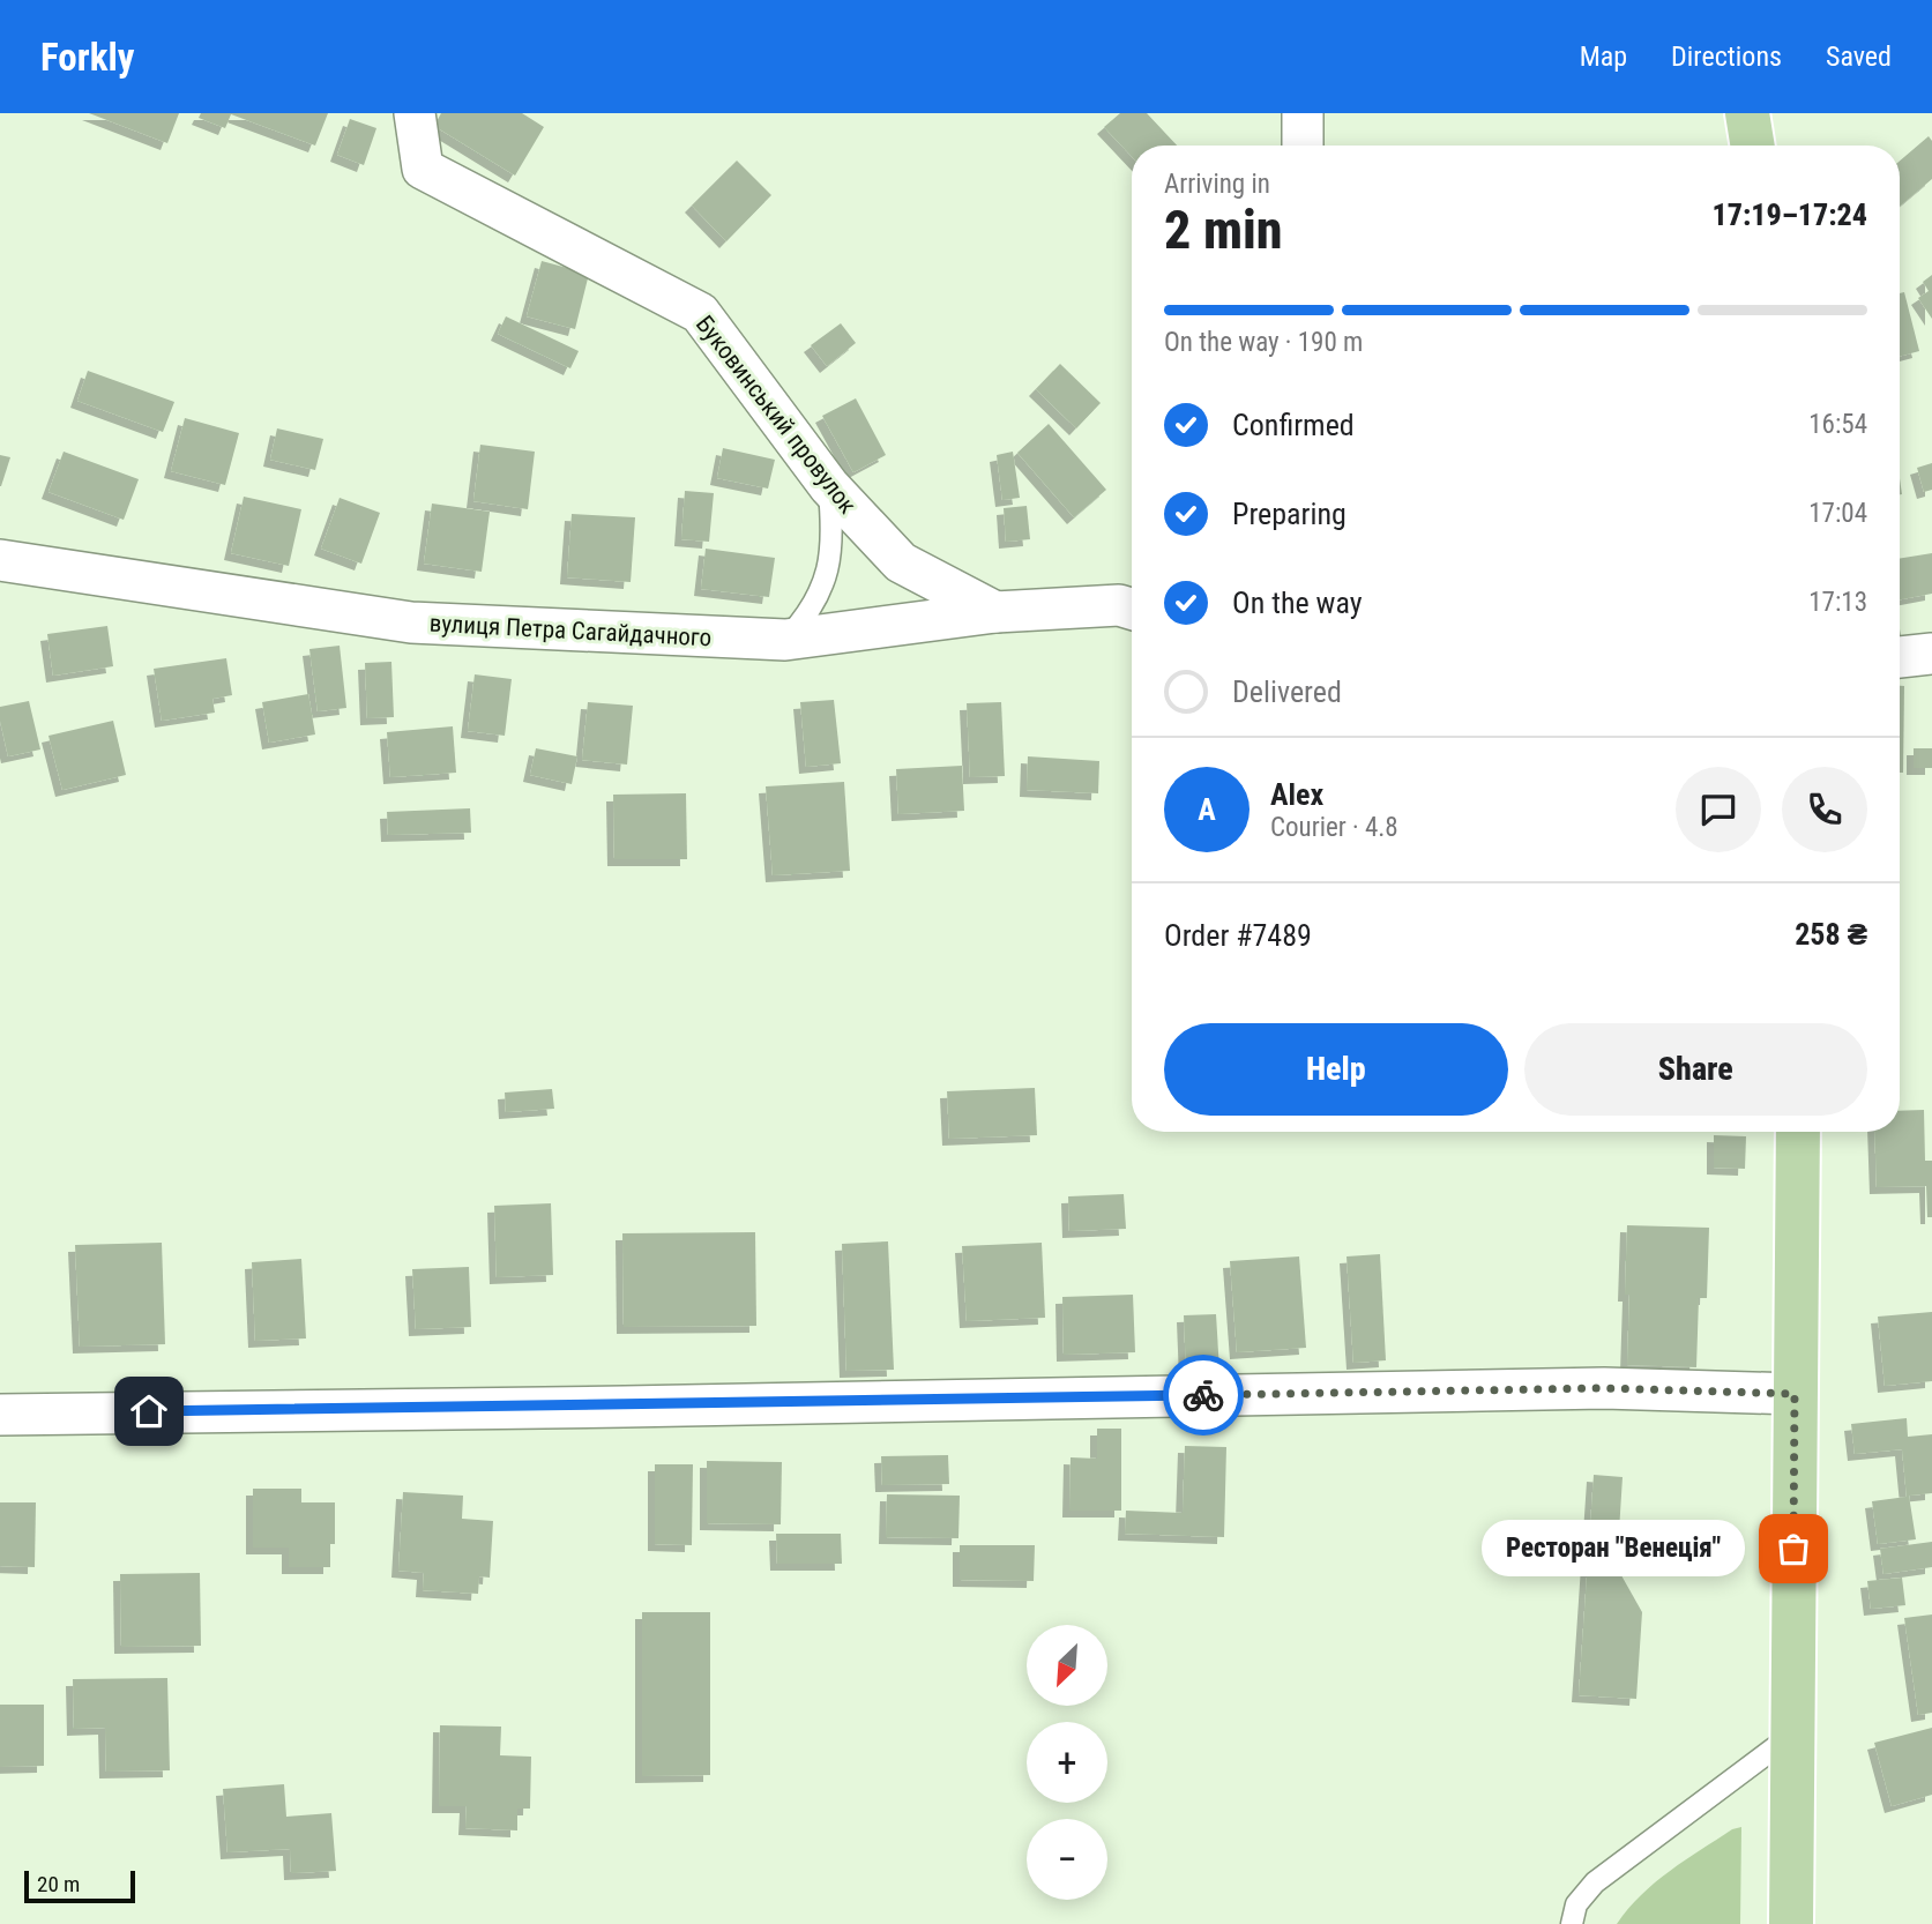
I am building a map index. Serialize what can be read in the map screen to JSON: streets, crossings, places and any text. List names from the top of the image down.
{
  "streets": {
    "street": ["Буковинський провулок", "вулиця Петра Сагайдачного"]
  },
  "crossings": [
    ["Буковинський провулок", "вулиця Петра Сагайдачного"]
  ],
  "places": ["Ресторан \"Венеція\""],
  "scale_bar": "20 m",
  "north": "bottom left",
  "page": {
    "header": "Forkly",
    "nav": ["Map", "Directions", "Saved"],
    "heading": ["2 min", "Arriving in", "17:19–17:24"],
    "panel": [
      "Alex",
      "Courier · 4.8",
      "Order #7489",
      "258 ₴"
    ],
    "bar": "On the way · 190 m",
    "list": [
      ["Confirmed", "16:54"],
      ["Preparing", "17:04"],
      ["On the way", "17:13"],
      "Delivered"
    ],
    "round": "A",
    "buttons": ["Help", "Share"],
    "bubble": "Ресторан \"Венеція\"",
    "map_buttons": ["+", "−"],
    "scale": "20 m"
  }
}
